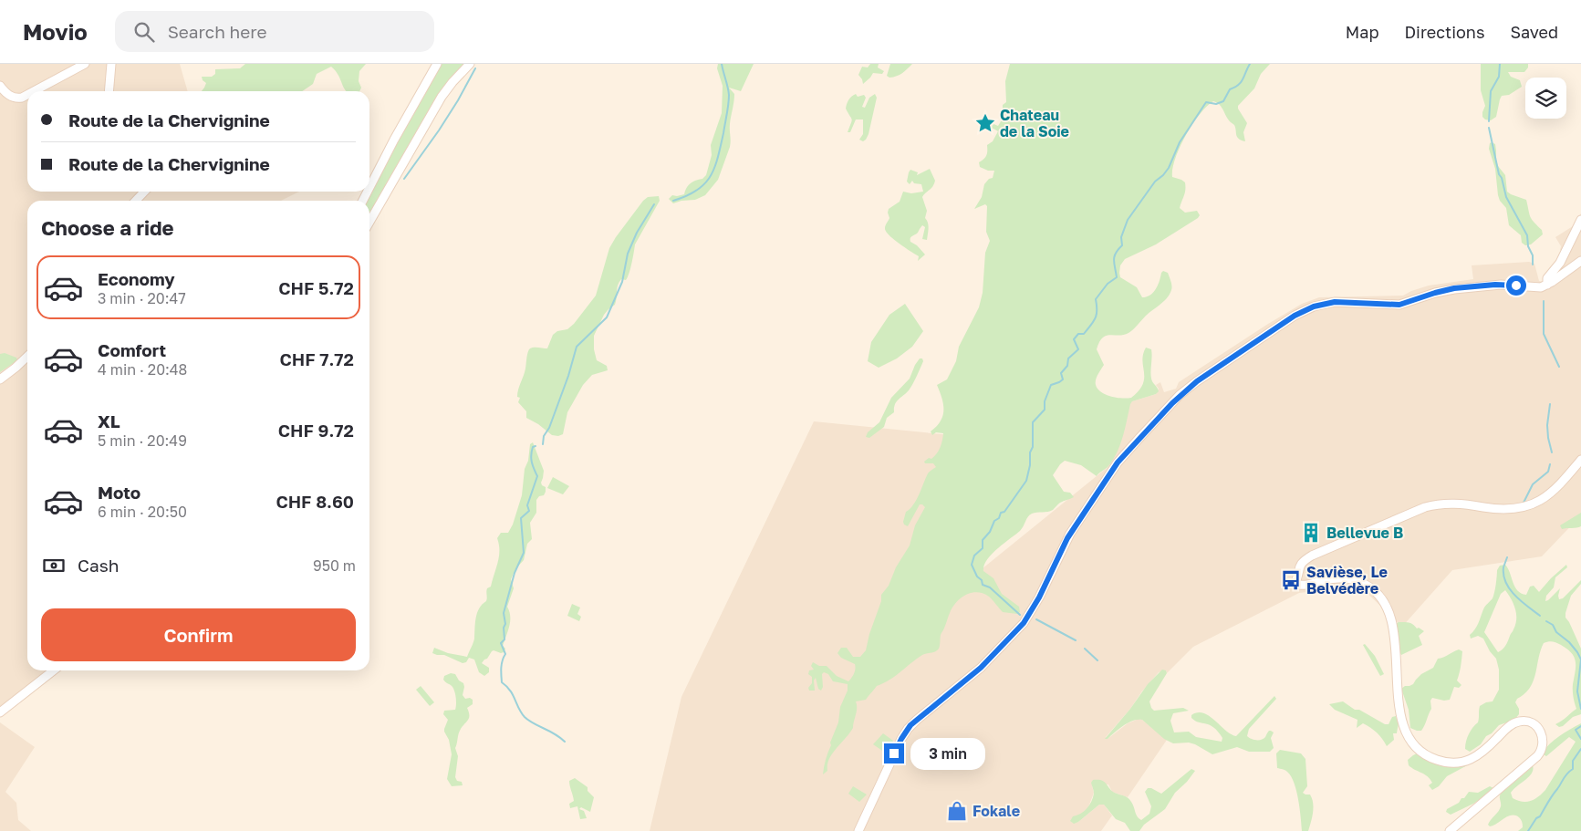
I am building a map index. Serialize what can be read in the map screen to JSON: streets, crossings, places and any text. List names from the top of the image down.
{
  "places": {
    "place": ["Chateau de la Soie"],
    "building": ["Bellevue B"],
    "bus stop": ["Savièse, Le Belvédère"],
    "shop": ["Fokale"]
  },
  "page": {
    "header": "Movio",
    "search": "Search here",
    "nav": ["Map", "Directions", "Saved"],
    "banner": ["Route de la Chervignine", "Route de la Chervignine"],
    "heading": "Choose a ride",
    "list": [
      {
        "name": "Economy",
        "note": "3 min · 20:47",
        "value": "CHF 5.72"
      },
      {
        "name": "Comfort",
        "note": "4 min · 20:48",
        "value": "CHF 7.72"
      },
      {
        "name": "XL",
        "note": "5 min · 20:49",
        "value": "CHF 9.72"
      },
      {
        "name": "Moto",
        "note": "6 min · 20:50",
        "value": "CHF 8.60"
      }
    ],
    "pay": ["Cash", "950 m"],
    "buttons": "Confirm",
    "bubble": "3 min"
  }
}
